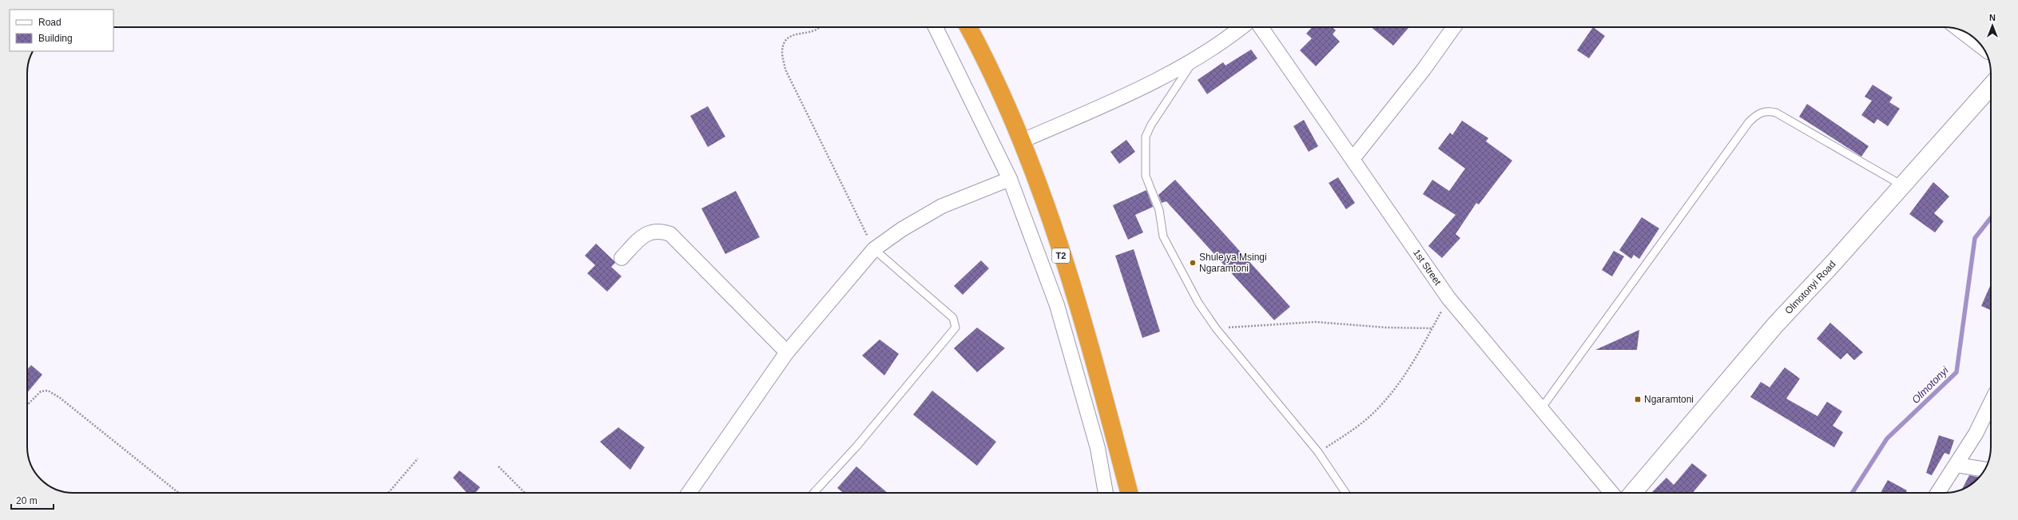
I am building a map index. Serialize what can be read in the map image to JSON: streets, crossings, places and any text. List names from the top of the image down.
{
  "streets": {
    "highway": ["T2"],
    "street": ["1st Street", "Olmotonyi Road"]
  },
  "water": ["Olmotonyi"],
  "places": {
    "other": ["Shule ya Msingi Ngaramtoni"],
    "transit": ["Ngaramtoni"]
  },
  "legend": ["Road", "Building"],
  "scale_bar": "20 m",
  "north": "top"
}
